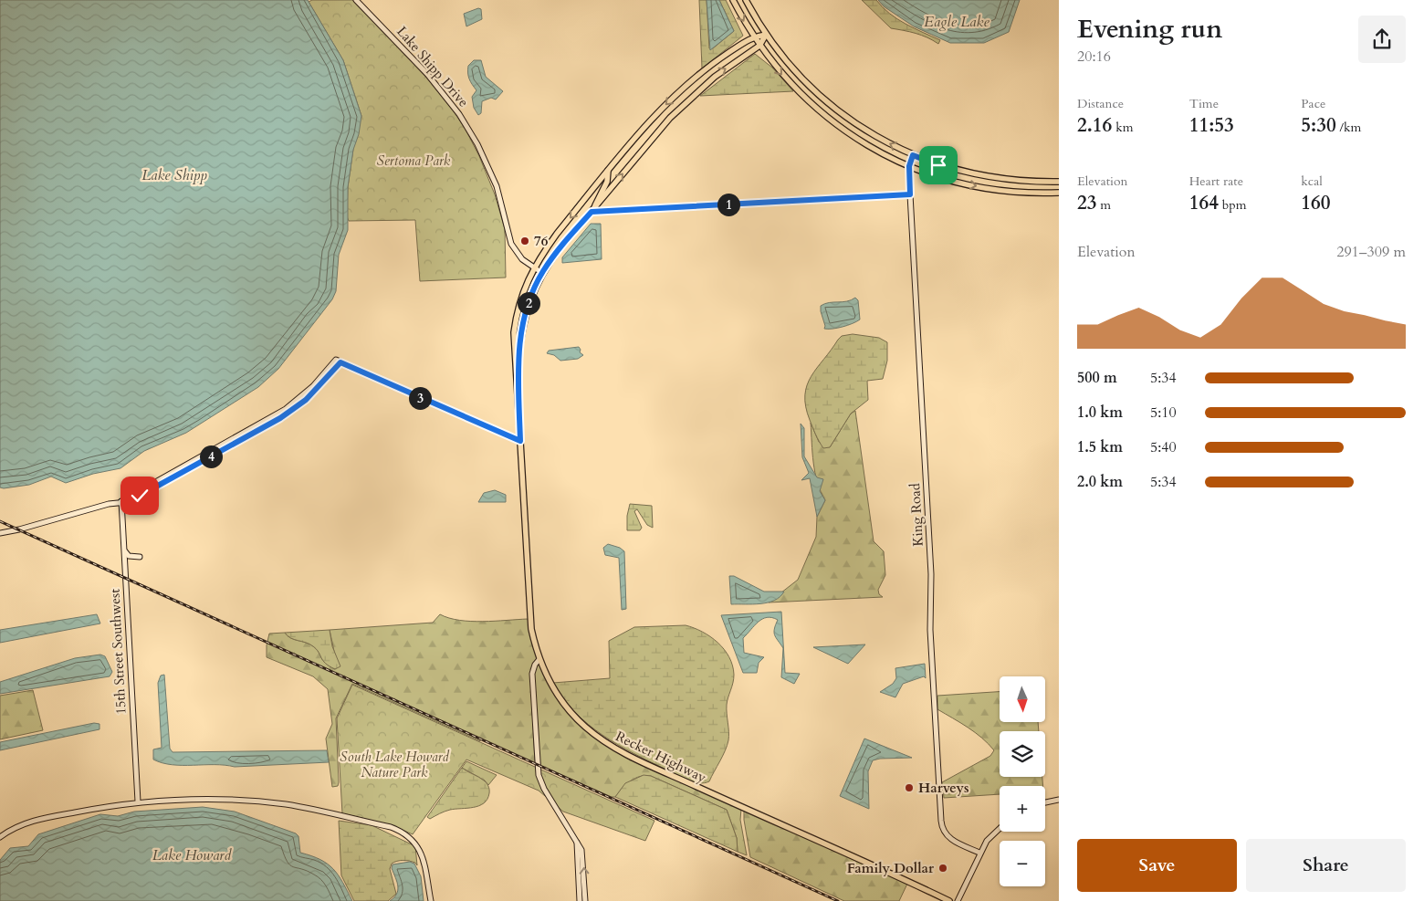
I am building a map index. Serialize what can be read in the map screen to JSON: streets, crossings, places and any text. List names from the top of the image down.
{
  "streets": {
    "main road": ["Recker Highway"],
    "street": ["Lake Shipp Drive", "King Road", "15th Street Southwest"]
  },
  "crossings": [
    ["Lake Shipp Drive", "Recker Highway"]
  ],
  "water": ["Eagle Lake", "Lake Shipp", "Lake Howard"],
  "parks": ["Sertoma Park", "South Lake Howard Nature Park"],
  "places": ["76", "Harveys", "Family Dollar"],
  "north": "bottom",
  "page": {
    "heading": ["Evening run", "20:16"],
    "stats": [
      ["Distance", "2.16 km"],
      ["Time", "11:53"],
      ["Pace", "5:30 /km"],
      ["Elevation", "23 m"],
      ["Heart rate", "164 bpm"],
      ["kcal", "160"]
    ],
    "pins": [
      "1",
      "2",
      "3",
      "4"
    ],
    "chart": ["Elevation", "291–309 m"],
    "list": [
      {
        "name": "500 m",
        "note": "5:34"
      },
      {
        "name": "1.0 km",
        "note": "5:10"
      },
      {
        "name": "1.5 km",
        "note": "5:40"
      },
      {
        "name": "2.0 km",
        "note": "5:34"
      }
    ],
    "map_buttons": ["+", "−"],
    "buttons": ["Save", "Share"]
  }
}
